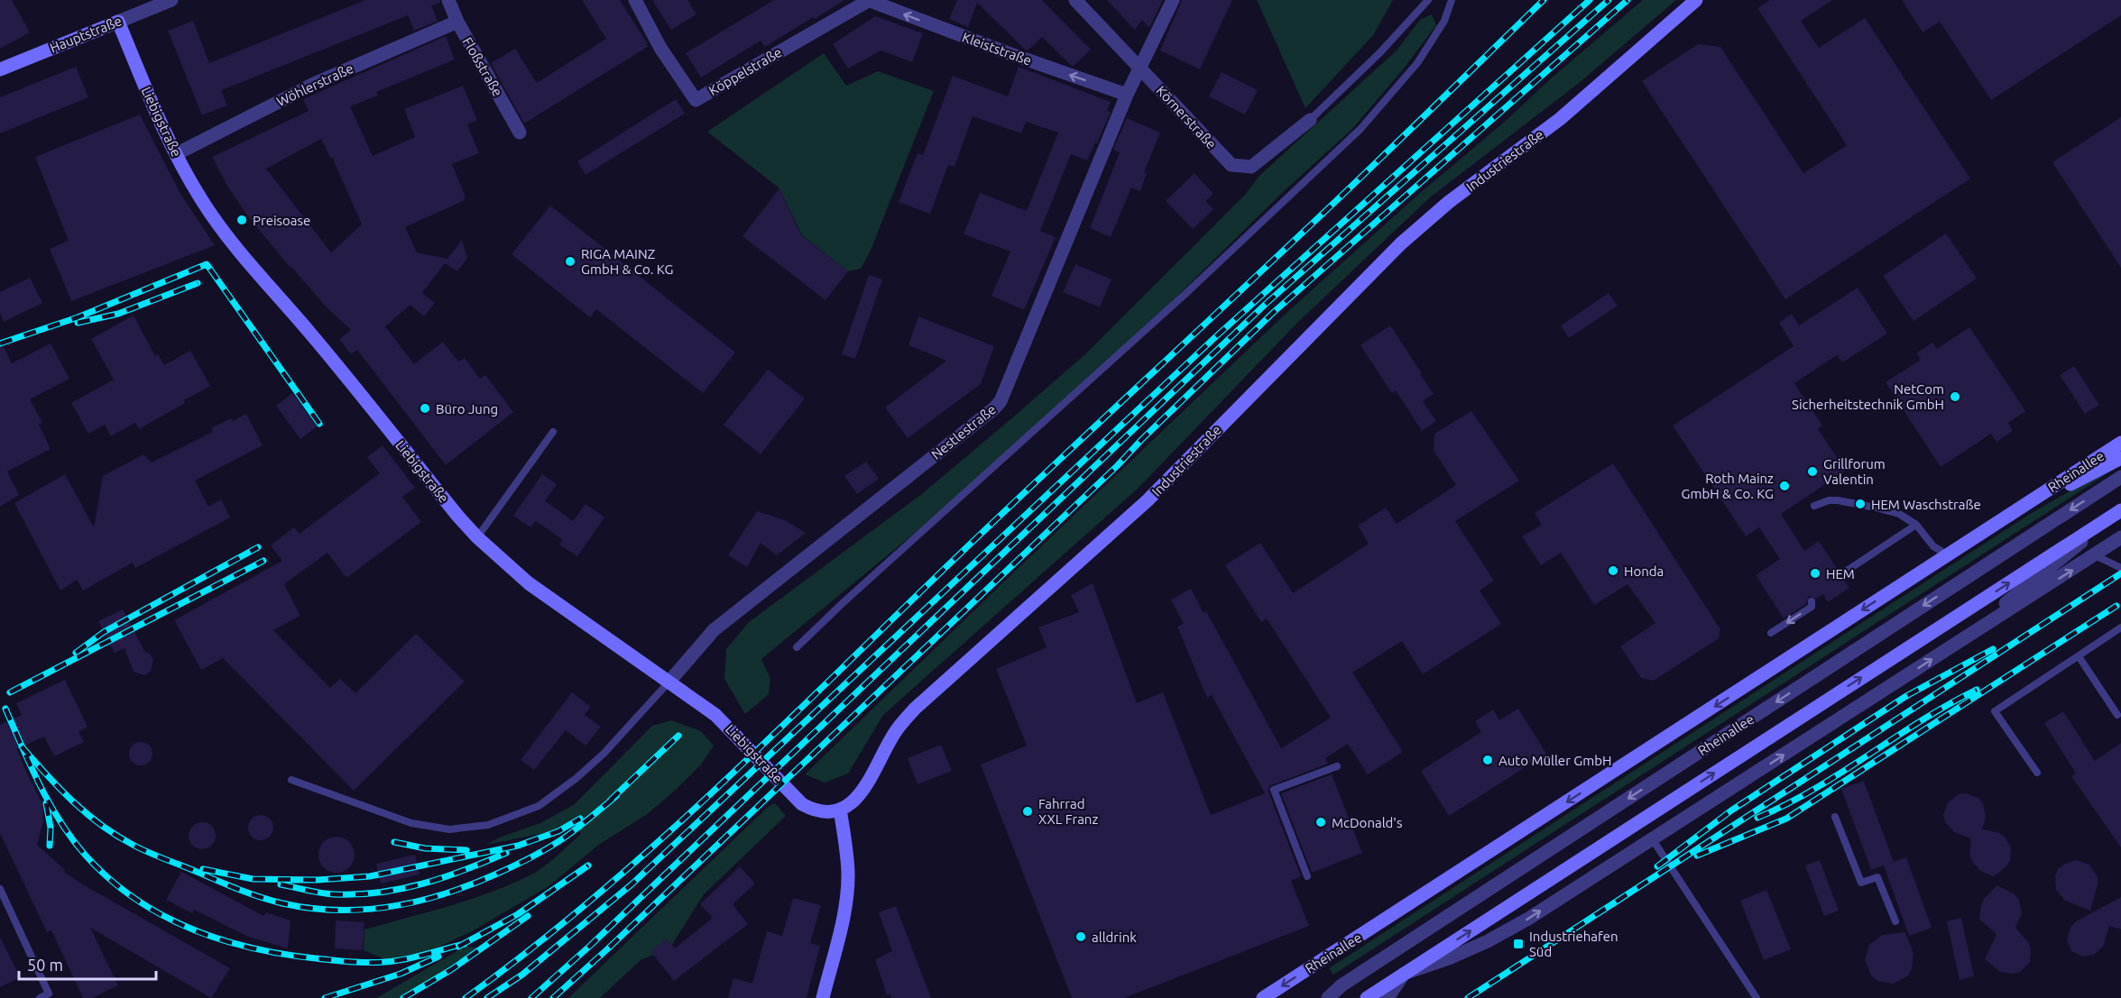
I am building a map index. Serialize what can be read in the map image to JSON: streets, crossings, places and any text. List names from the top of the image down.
{
  "streets": {
    "street": [
      "Hauptstraße",
      "Kleiststraße",
      "Floßstraße",
      "Köppelstraße",
      "Wöhlerstraße",
      "Körnerstraße",
      "Liebigstraße",
      "Industriestraße",
      "Nestlestraße",
      "Rheinallee"
    ]
  },
  "crossings": [
    ["Hauptstraße", "Liebigstraße"],
    ["Kleiststraße", "Köppelstraße"],
    ["Kleiststraße", "Nestlestraße"],
    ["Floßstraße", "Wöhlerstraße"],
    ["Wöhlerstraße", "Liebigstraße"],
    ["Körnerstraße", "Nestlestraße"],
    ["Liebigstraße", "Industriestraße"],
    ["Liebigstraße", "Nestlestraße"]
  ],
  "one_way": ["Kleiststraße"],
  "places": {
    "other": [
      "Preisoase",
      "RIGA MAINZ GmbH & Co. KG",
      "NetCom Sicherheitstechnik GmbH",
      "Büro Jung",
      "Grillforum Valentin",
      "Roth Mainz GmbH & Co. KG",
      "HEM Waschstraße",
      "Honda",
      "HEM",
      "Auto Müller GmbH",
      "Fahrrad XXL Franz",
      "McDonald's",
      "alldrink"
    ],
    "transit": ["Industriehafen Süd"]
  },
  "scale_bar": "50 m"
}
